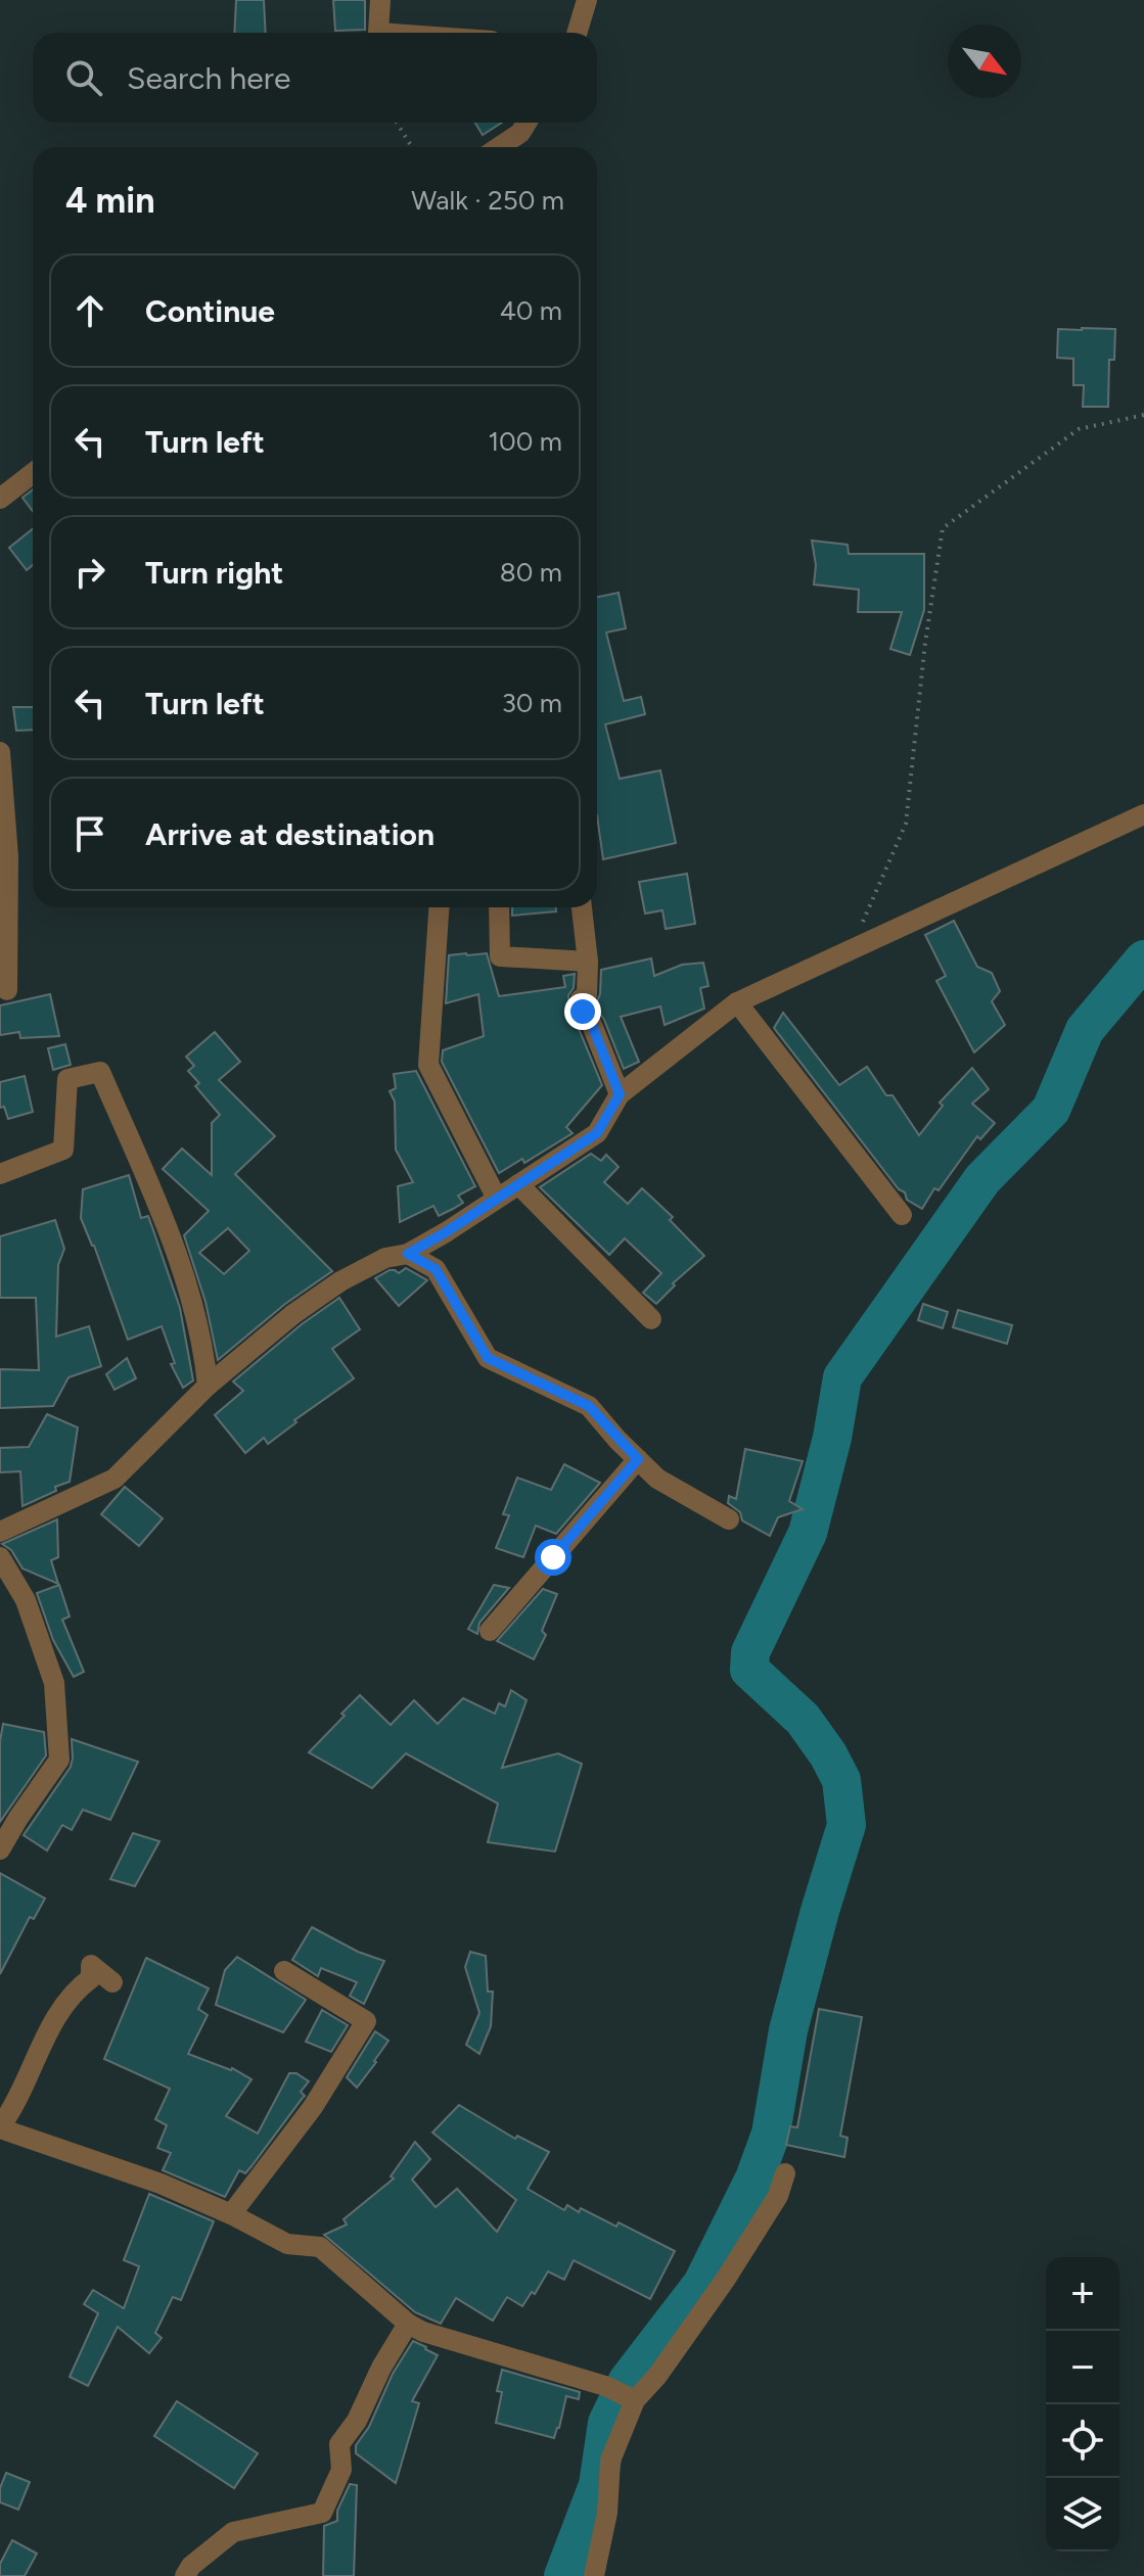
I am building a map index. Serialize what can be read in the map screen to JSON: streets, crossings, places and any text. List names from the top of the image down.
{
  "north": "bottom right",
  "page": {
    "search": "Search here",
    "heading": ["4 min", "Walk · 250 m"],
    "list": [
      ["Continue", "40 m"],
      ["Turn left", "100 m"],
      ["Turn right", "80 m"],
      ["Turn left", "30 m"],
      "Arrive at destination"
    ],
    "map_buttons": ["+", "−"]
  }
}
